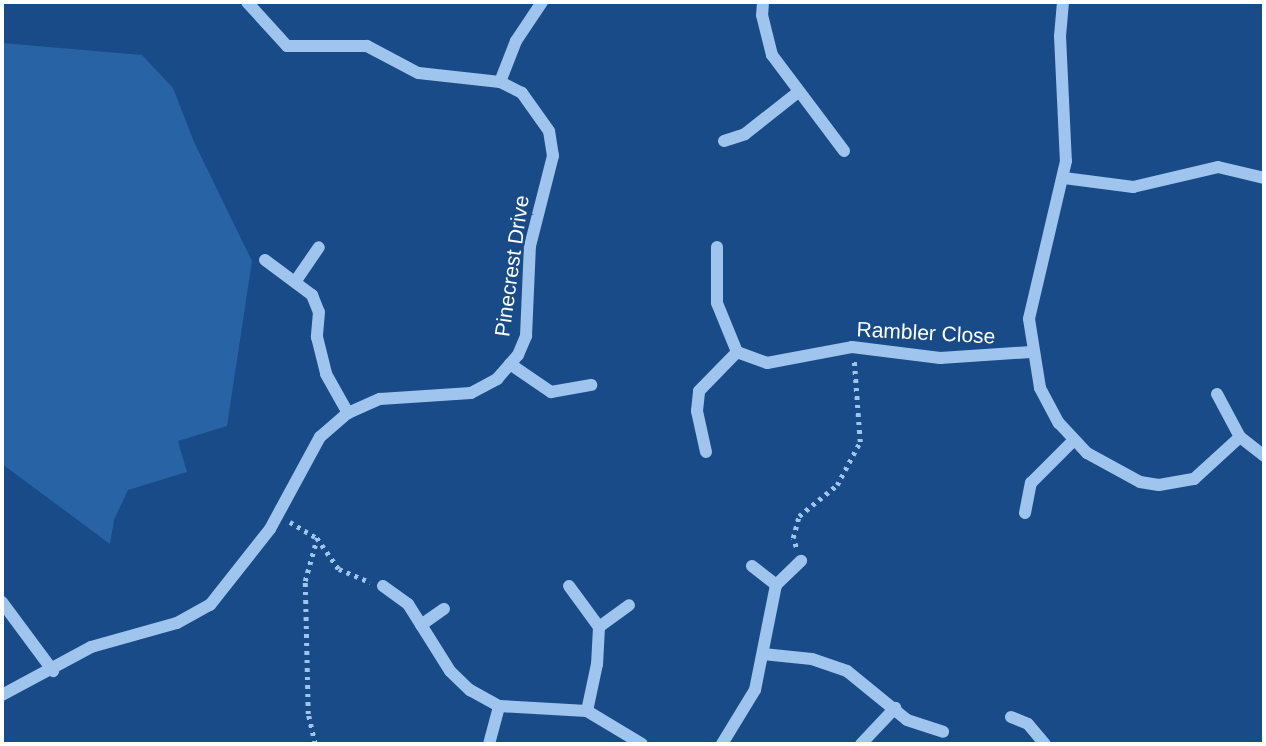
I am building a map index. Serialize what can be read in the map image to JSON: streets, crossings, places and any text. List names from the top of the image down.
{
  "streets": {
    "street": ["Pinecrest Drive", "Rambler Close"]
  }
}
